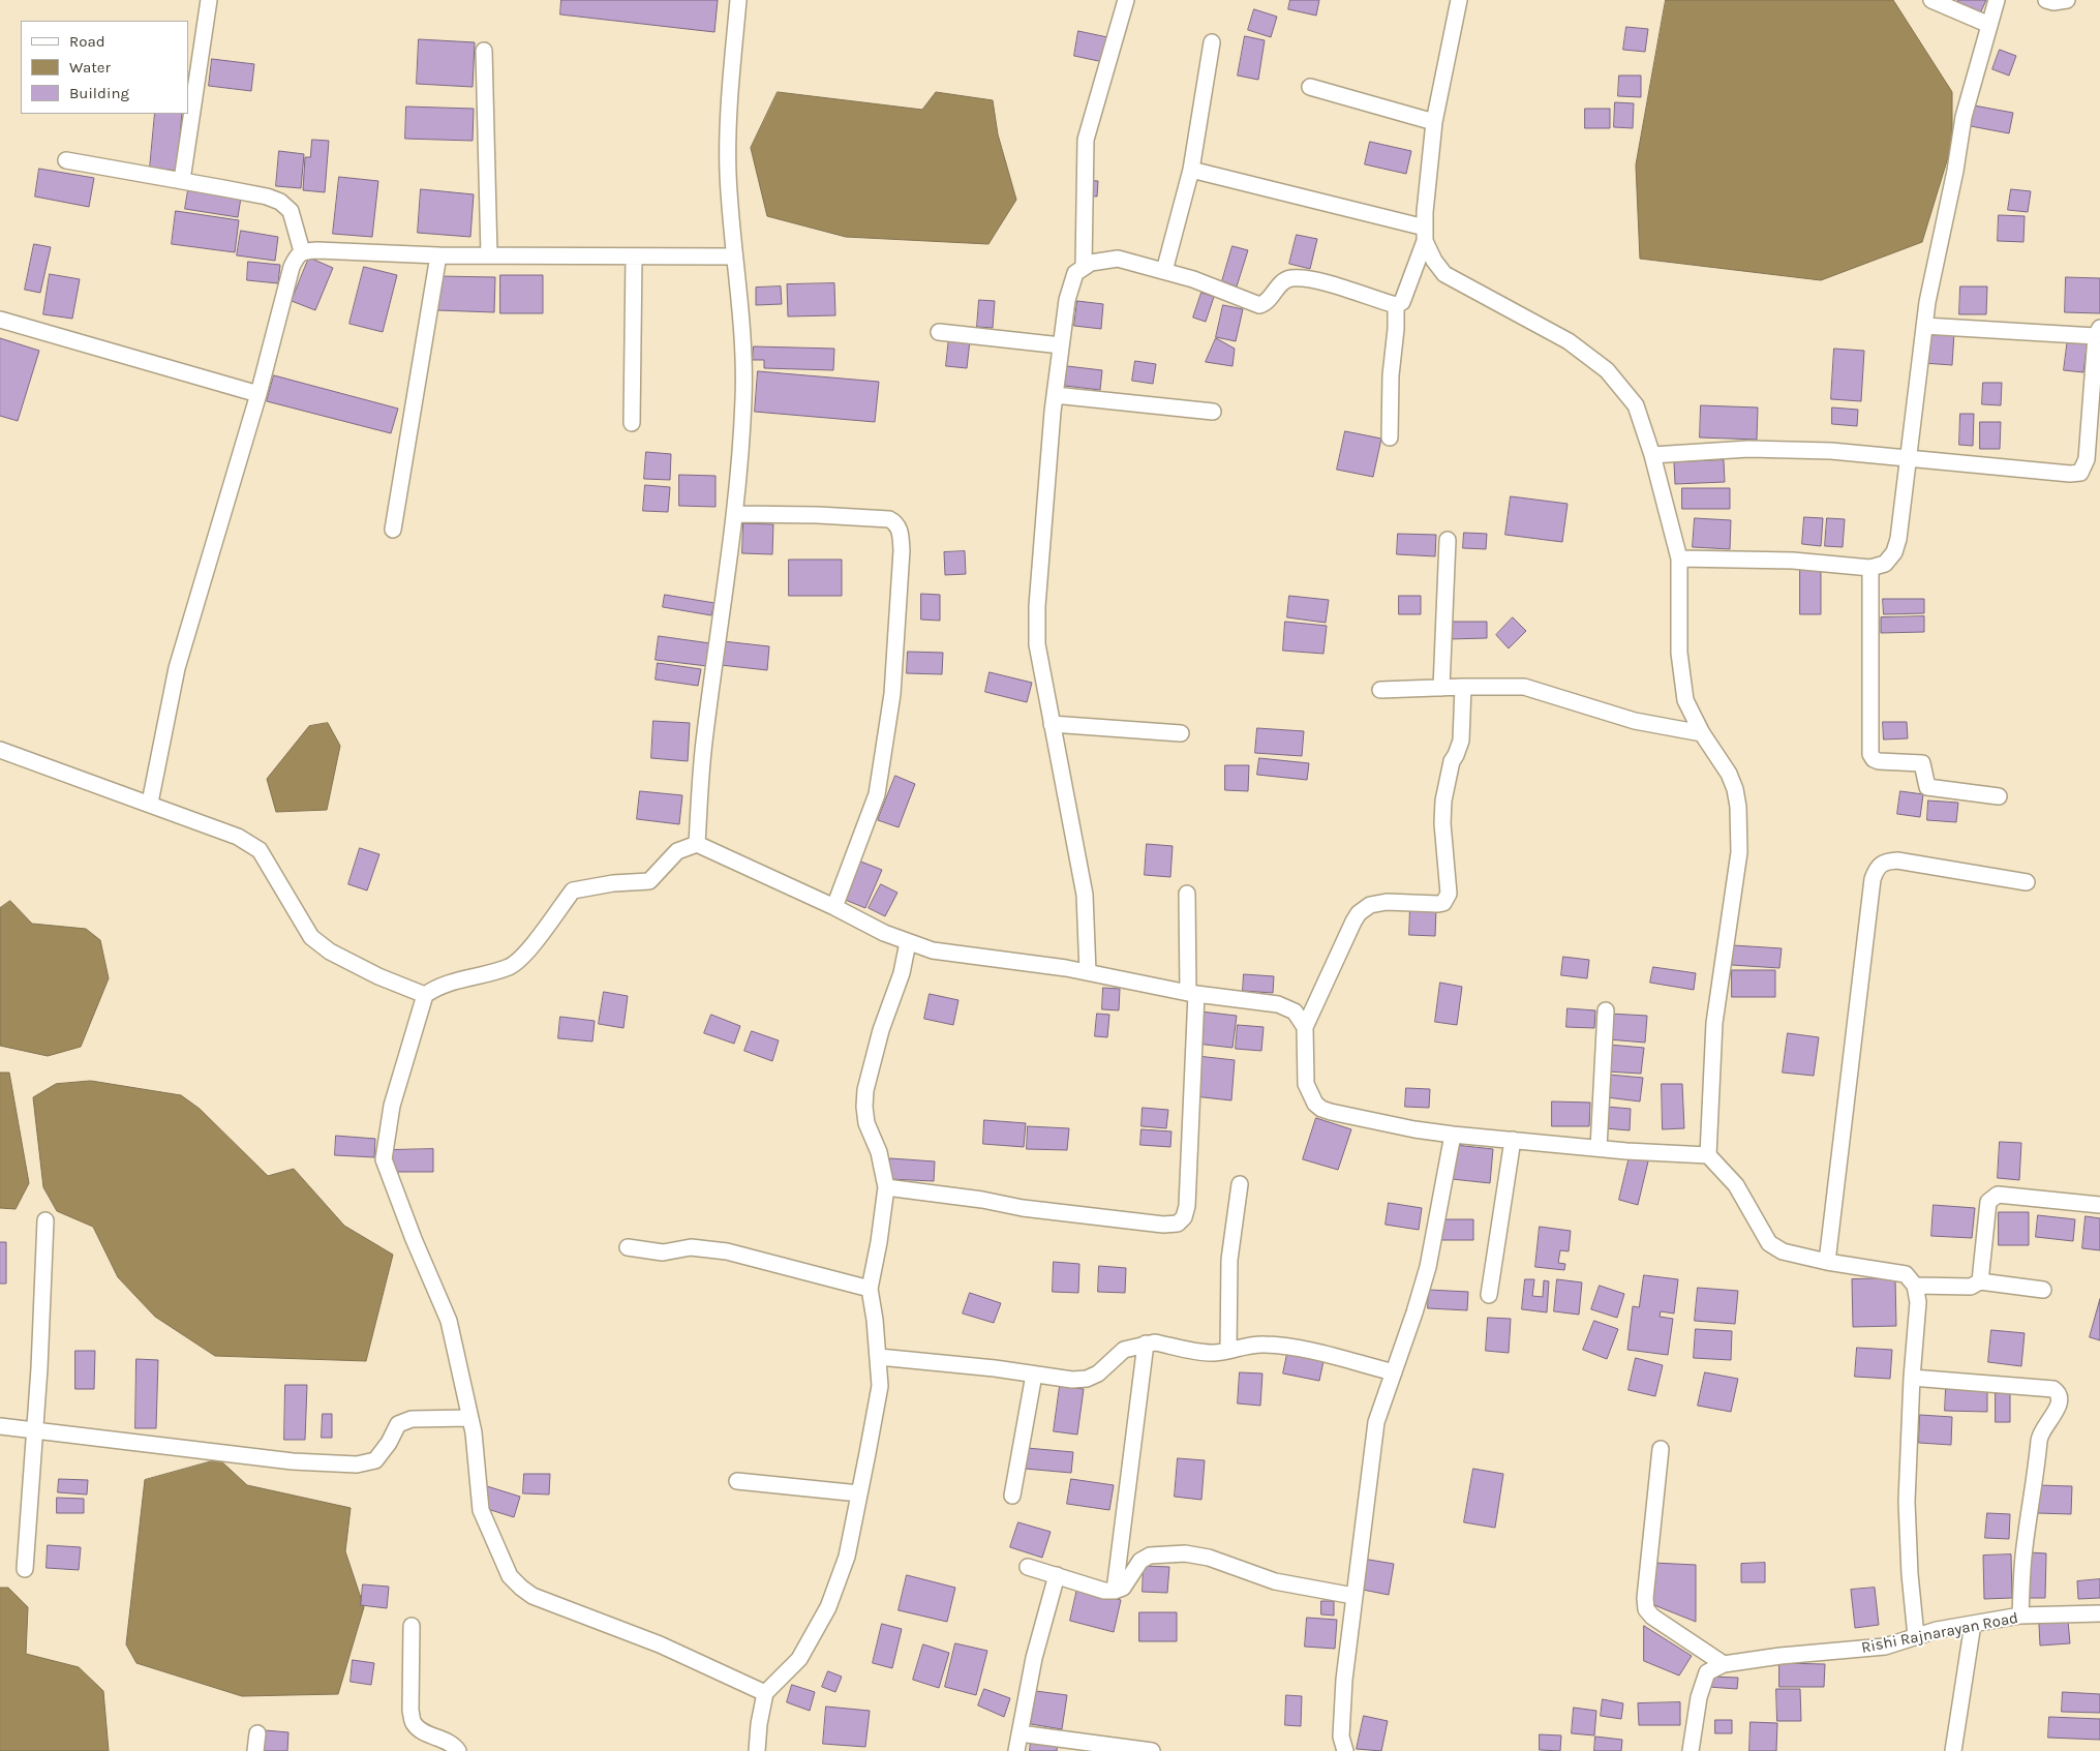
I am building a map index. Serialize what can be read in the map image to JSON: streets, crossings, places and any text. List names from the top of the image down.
{
  "streets": {
    "street": ["Rishi Rajnarayan Road"]
  },
  "legend": ["Road", "Water", "Building"]
}
